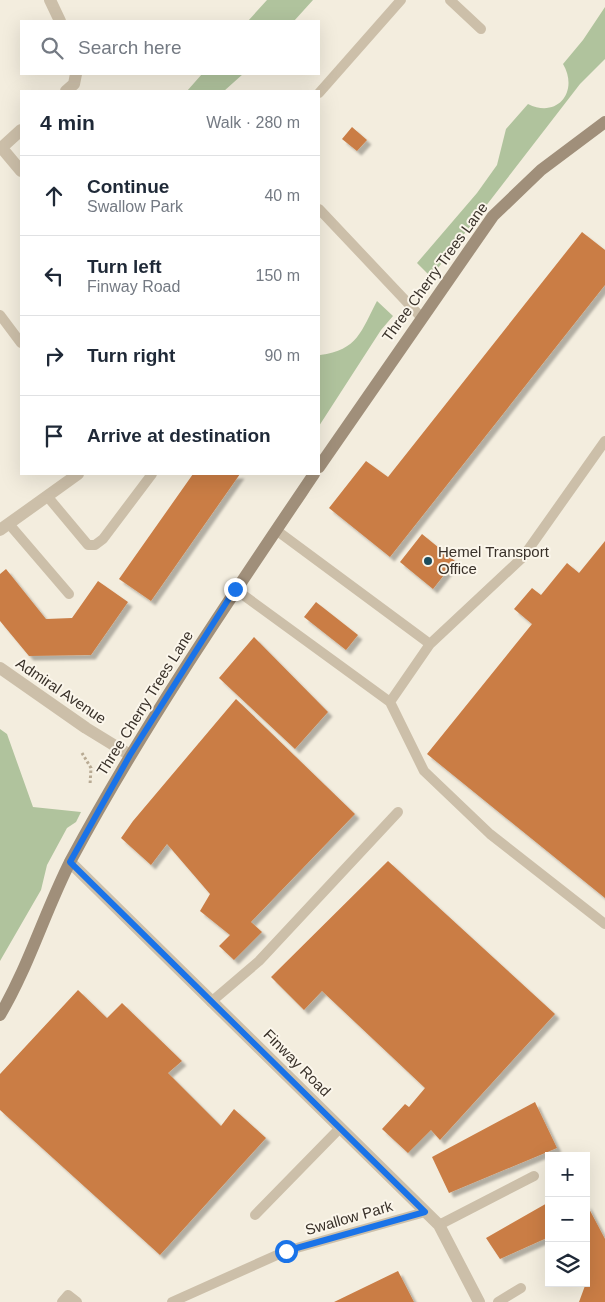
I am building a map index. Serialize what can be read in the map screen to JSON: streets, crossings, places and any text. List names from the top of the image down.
{
  "streets": {
    "street": ["Three Cherry Trees Lane", "Admiral Avenue", "Finway Road"],
    "lane": ["Swallow Park"]
  },
  "crossings": [
    ["Three Cherry Trees Lane", "Admiral Avenue"],
    ["Three Cherry Trees Lane", "Finway Road"],
    ["Finway Road", "Swallow Park"]
  ],
  "places": ["Hemel Transport Office"],
  "page": {
    "search": "Search here",
    "heading": ["4 min", "Walk · 280 m"],
    "list": [
      ["Continue", "Swallow Park", "40 m"],
      ["Turn left", "Finway Road", "150 m"],
      ["Turn right", "90 m"],
      "Arrive at destination"
    ],
    "map_buttons": ["+", "−"]
  }
}
